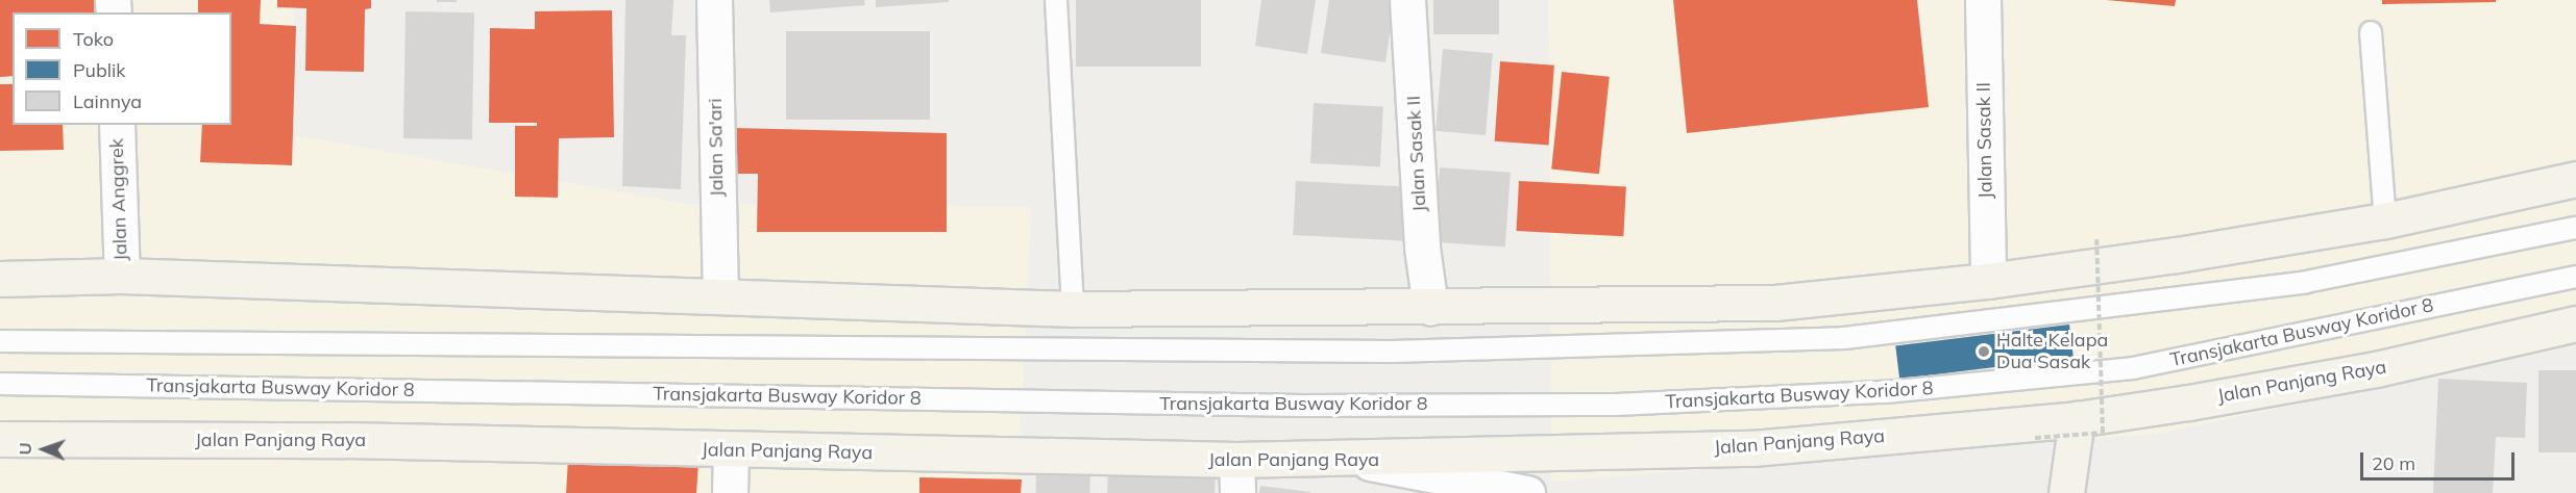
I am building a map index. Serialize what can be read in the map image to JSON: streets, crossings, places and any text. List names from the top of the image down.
{
  "streets": {
    "main road": ["Jalan Panjang Raya"],
    "street": ["Jalan Sasak II", "Jalan Sa'ari", "Jalan Anggrek"],
    "lane": ["Transjakarta Busway Koridor 8"]
  },
  "places": ["Halte Kelapa Dua Sasak"],
  "legend": ["Toko", "Publik", "Lainnya"],
  "scale_bar": "20 m",
  "north": "left"
}
